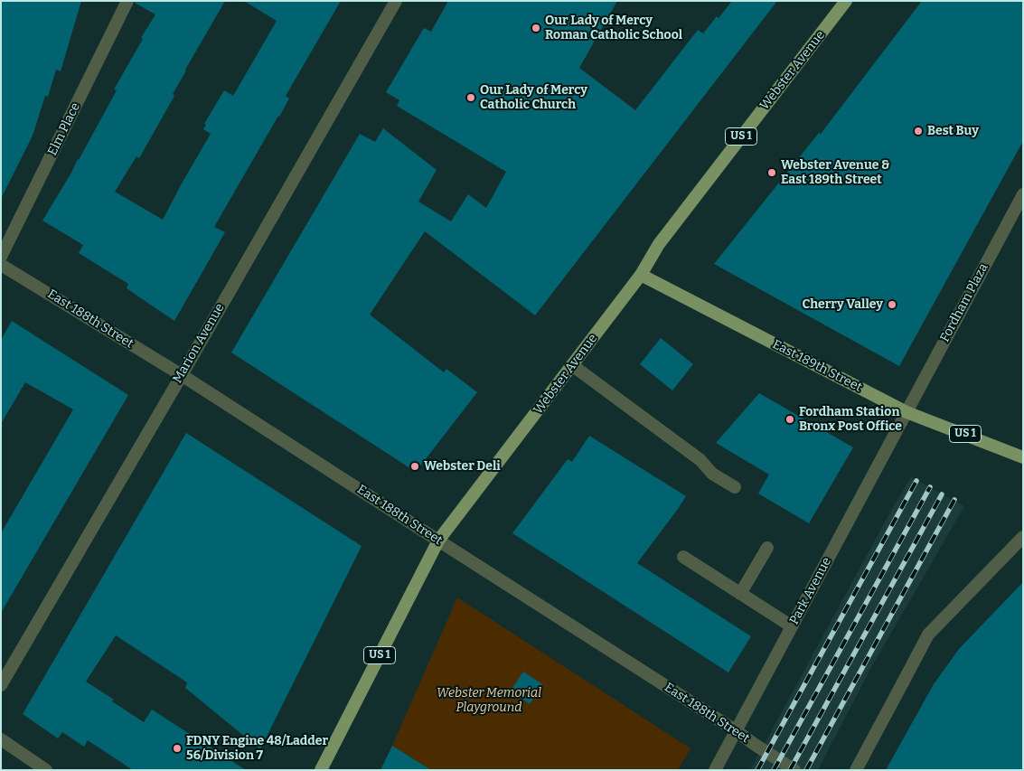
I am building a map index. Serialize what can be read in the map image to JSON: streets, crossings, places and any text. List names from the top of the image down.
{
  "streets": {
    "main road": ["Webster Avenue", "US 1", "East 189th Street"],
    "street": [
      "Elm Place",
      "Fordham Plaza",
      "East 188th Street",
      "Marion Avenue",
      "Park Avenue"
    ]
  },
  "crossings": [
    ["Webster Avenue", "East 188th Street"],
    ["Webster Avenue", "East 189th Street"],
    ["Fordham Plaza", "East 189th Street"],
    ["Fordham Plaza", "Park Avenue"],
    ["East 188th Street", "Marion Avenue"],
    ["East 188th Street", "Park Avenue"],
    ["East 189th Street", "Park Avenue"]
  ],
  "parks": ["Webster Memorial Playground"],
  "places": [
    "Our Lady of Mercy Roman Catholic School",
    "Our Lady of Mercy Catholic Church",
    "Best Buy",
    "Webster Avenue & East 189th Street",
    "Cherry Valley",
    "Fordham Station Bronx Post Office",
    "Webster Deli",
    "FDNY Engine 48/Ladder 56/Division 7"
  ]
}
